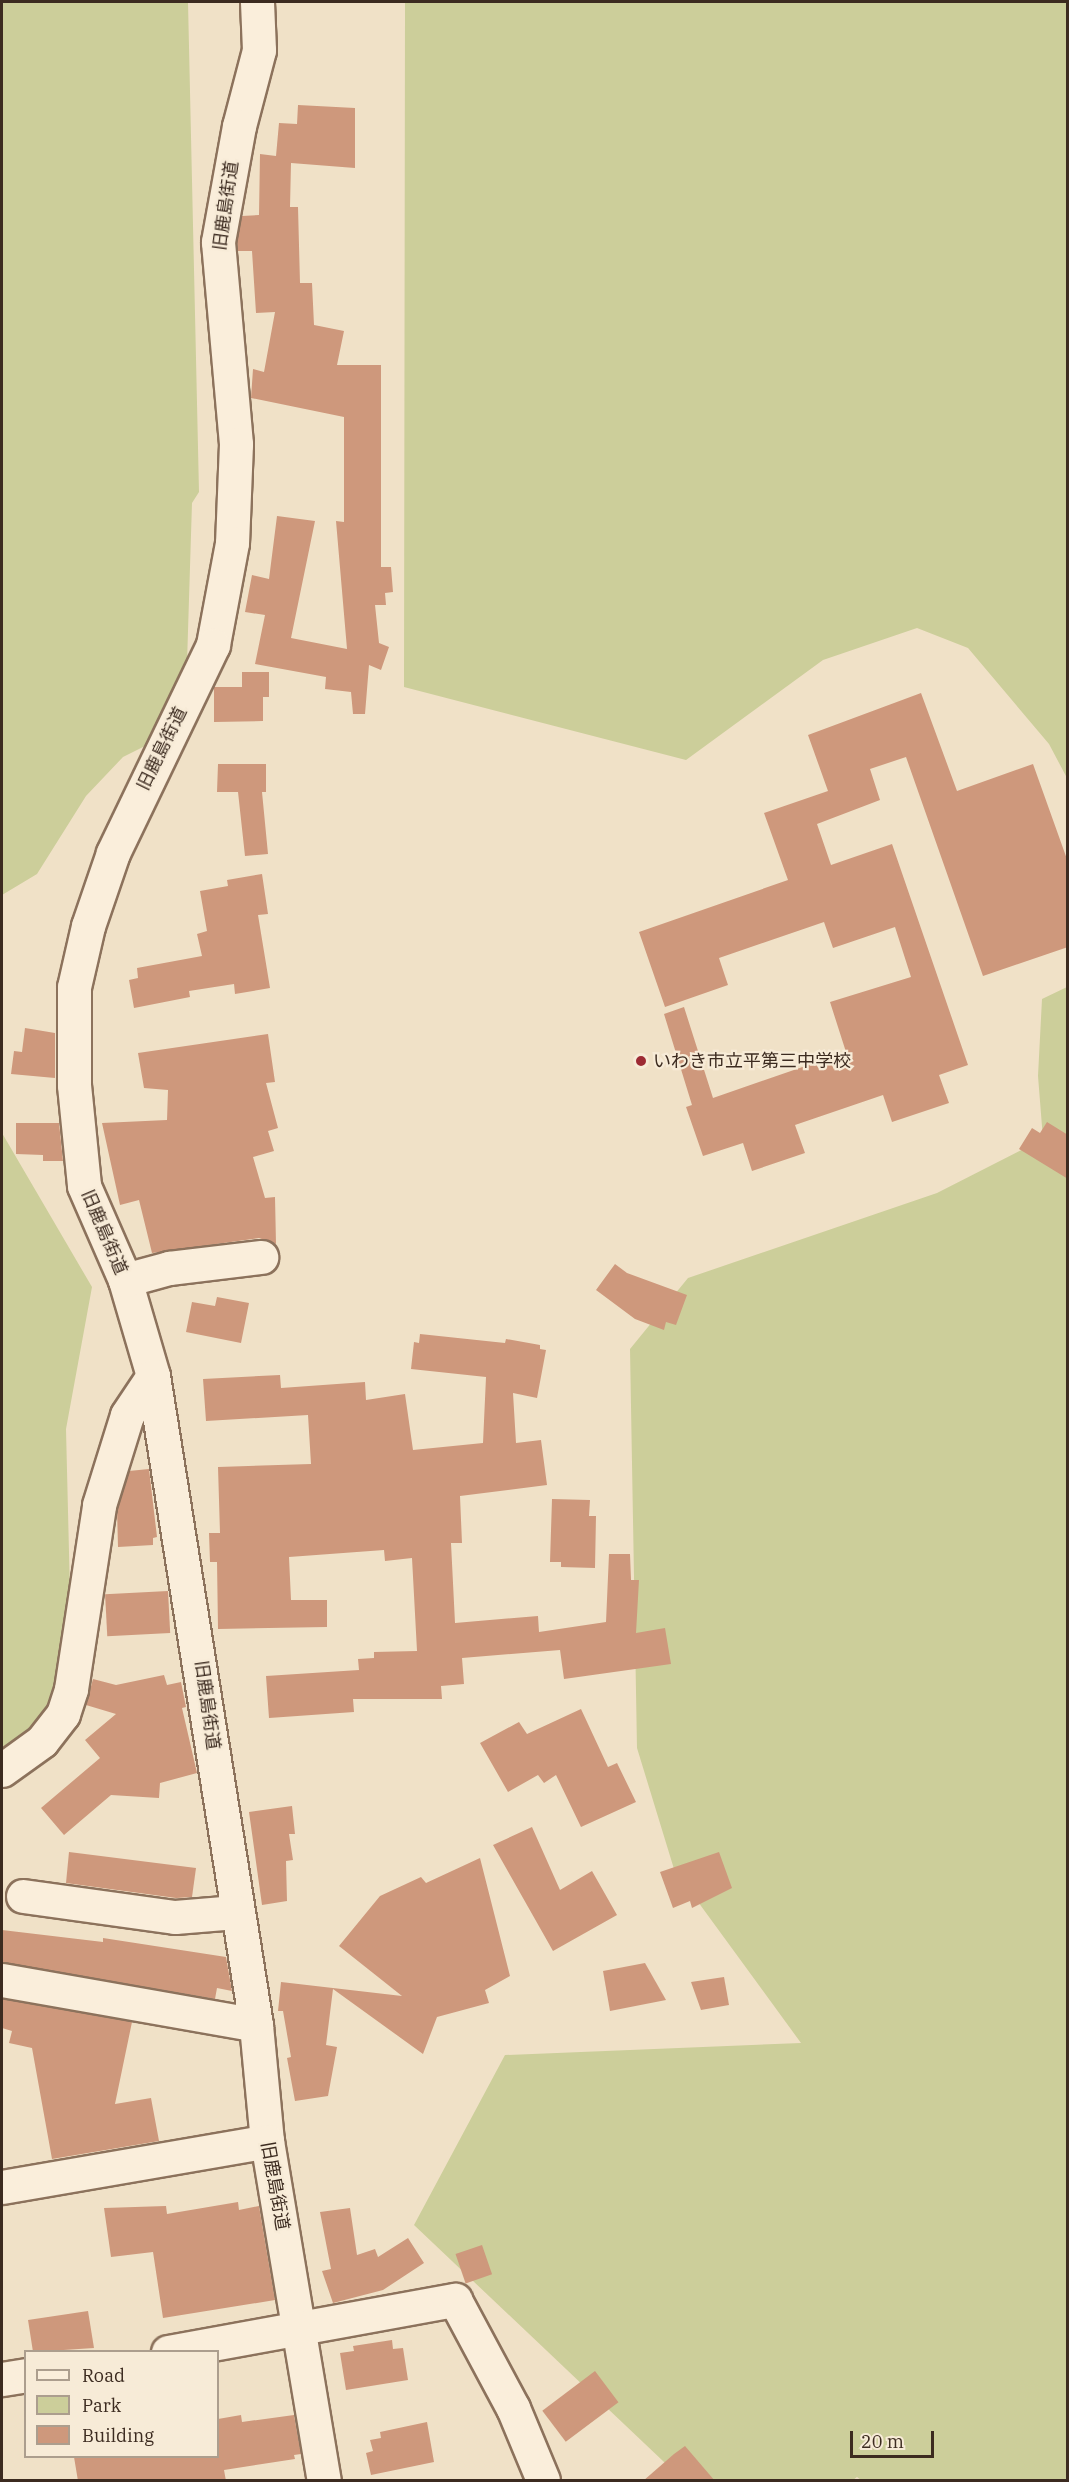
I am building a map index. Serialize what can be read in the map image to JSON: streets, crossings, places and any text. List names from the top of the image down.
{
  "streets": {
    "street": ["旧鹿島街道"]
  },
  "places": ["いわき市立平第三中学校"],
  "legend": ["Road", "Park", "Building"],
  "scale_bar": "20 m"
}
